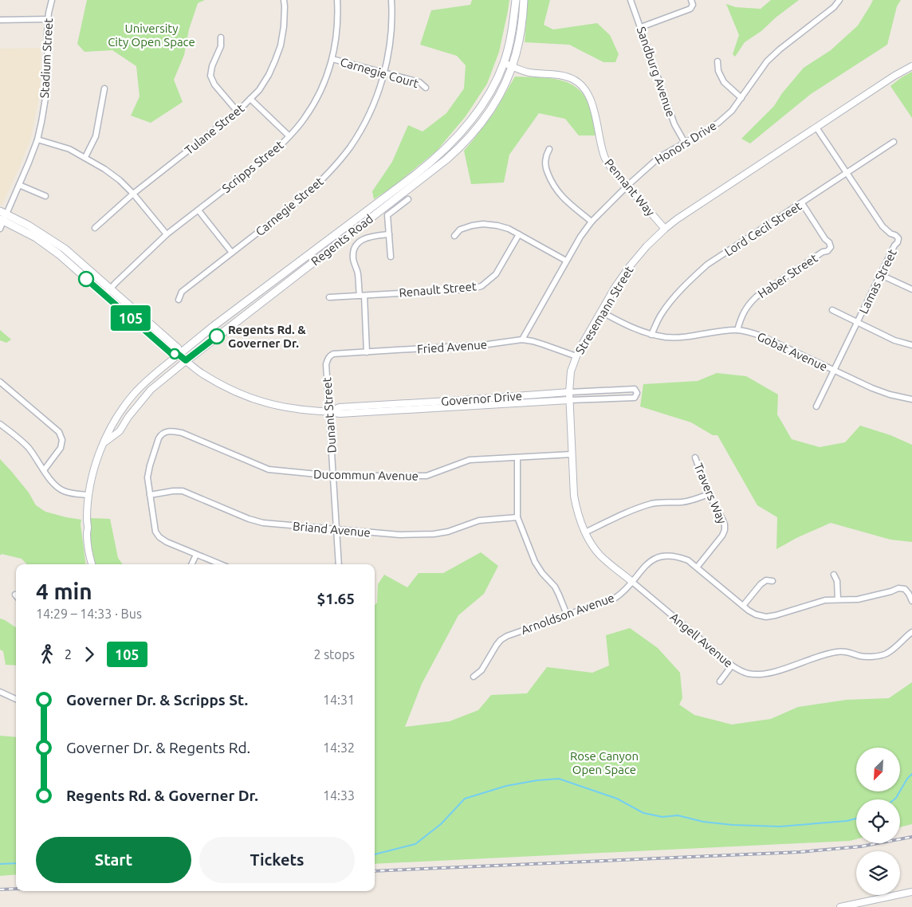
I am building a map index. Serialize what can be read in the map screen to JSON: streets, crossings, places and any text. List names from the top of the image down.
{
  "streets": {
    "main road": ["Regents Road", "Governor Drive"],
    "street": [
      "Stadium Street",
      "Sandburg Avenue",
      "Carnegie Court",
      "Tulane Street",
      "Honors Drive",
      "Scripps Street",
      "Pennant Way",
      "Carnegie Street",
      "Lord Cecil Street",
      "Haber Street",
      "Lamas Street",
      "Renault Street",
      "Stresemann Street",
      "Fried Avenue",
      "Gobat Avenue",
      "Dunant Street",
      "Ducommun Avenue",
      "Travers Way",
      "Briand Avenue",
      "Arnoldson Avenue",
      "Angell Avenue"
    ]
  },
  "crossings": [
    ["Stadium Street", "Governor Drive"],
    ["Sandburg Avenue", "Honors Drive"],
    ["Carnegie Court", "Scripps Street"],
    ["Carnegie Court", "Carnegie Street"],
    ["Honors Drive", "Pennant Way"],
    ["Honors Drive", "Fried Avenue"],
    ["Scripps Street", "Governor Drive"],
    ["Pennant Way", "Regents Road"],
    ["Pennant Way", "Stresemann Street"],
    ["Lord Cecil Street", "Haber Street"],
    ["Lord Cecil Street", "Lamas Street"],
    ["Lord Cecil Street", "Gobat Avenue"],
    ["Regents Road", "Governor Drive"],
    ["Haber Street", "Gobat Avenue"],
    ["Lamas Street", "Stresemann Street"],
    ["Lamas Street", "Gobat Avenue"],
    ["Stresemann Street", "Fried Avenue"],
    ["Stresemann Street", "Gobat Avenue"],
    ["Stresemann Street", "Governor Drive"],
    ["Stresemann Street", "Ducommun Avenue"],
    ["Stresemann Street", "Arnoldson Avenue"],
    ["Stresemann Street", "Angell Avenue"],
    ["Fried Avenue", "Dunant Street"],
    ["Governor Drive", "Dunant Street"],
    ["Dunant Street", "Ducommun Avenue"],
    ["Dunant Street", "Briand Avenue"],
    ["Ducommun Avenue", "Briand Avenue"],
    ["Travers Way", "Arnoldson Avenue"],
    ["Arnoldson Avenue", "Angell Avenue"]
  ],
  "parks": ["University City Open Space", "Rose Canyon Open Space"],
  "places": ["Regents Rd. & Governer Dr."],
  "lines": ["bus line 105"],
  "north": "bottom left",
  "page": {
    "on_map": "105",
    "heading": ["4 min", "14:29 – 14:33 · Bus", "$1.65"],
    "legs": ["2", "105", "2 stops"],
    "list": [
      {
        "name": "Governer Dr. & Scripps St.",
        "value": "14:31"
      },
      {
        "name": "Governer Dr. & Regents Rd.",
        "value": "14:32"
      },
      {
        "name": "Regents Rd. & Governer Dr.",
        "value": "14:33"
      }
    ],
    "buttons": ["Start", "Tickets"]
  }
}
